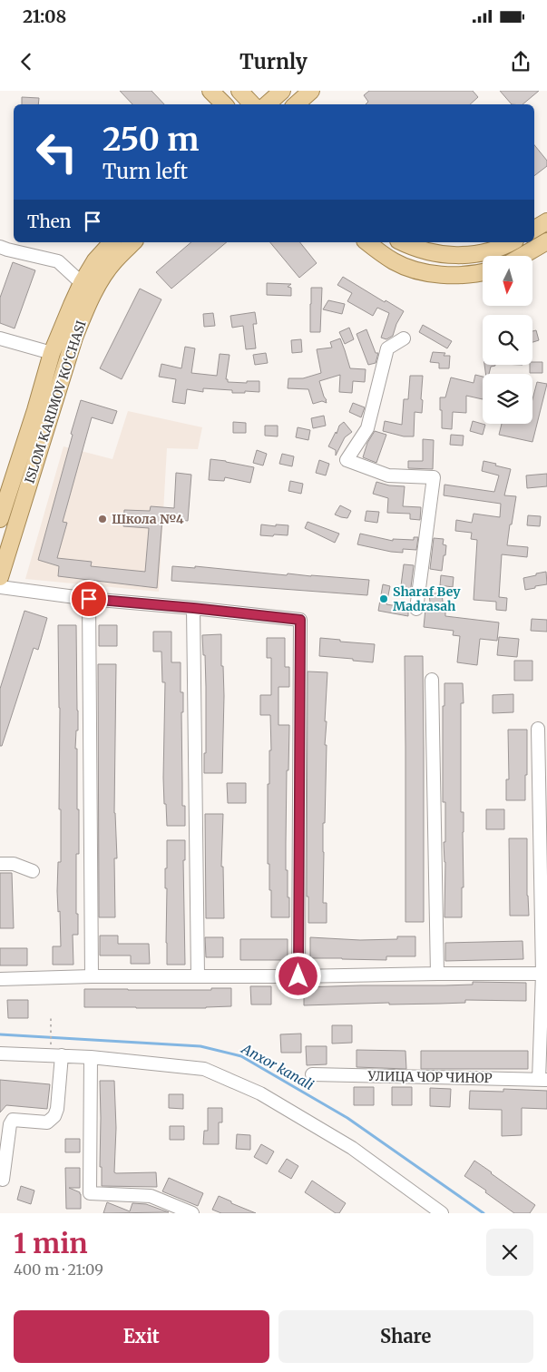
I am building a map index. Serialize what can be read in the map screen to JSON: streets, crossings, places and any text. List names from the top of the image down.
{
  "streets": {
    "main road": ["ISLOM KARIMOV KO‘CHASI"],
    "street": ["УЛИЦА ЧОР ЧИНОР"]
  },
  "water": ["Anxor kanali"],
  "places": ["Школа №4", "Sharaf Bey Madrasah"],
  "north": "bottom",
  "page": {
    "status": "21:08",
    "header": "Turnly",
    "turn": ["250 m", "Turn left"],
    "then": "Then",
    "heading": ["1 min", "400 m · 21:09"],
    "buttons": ["Exit", "Share"]
  }
}
